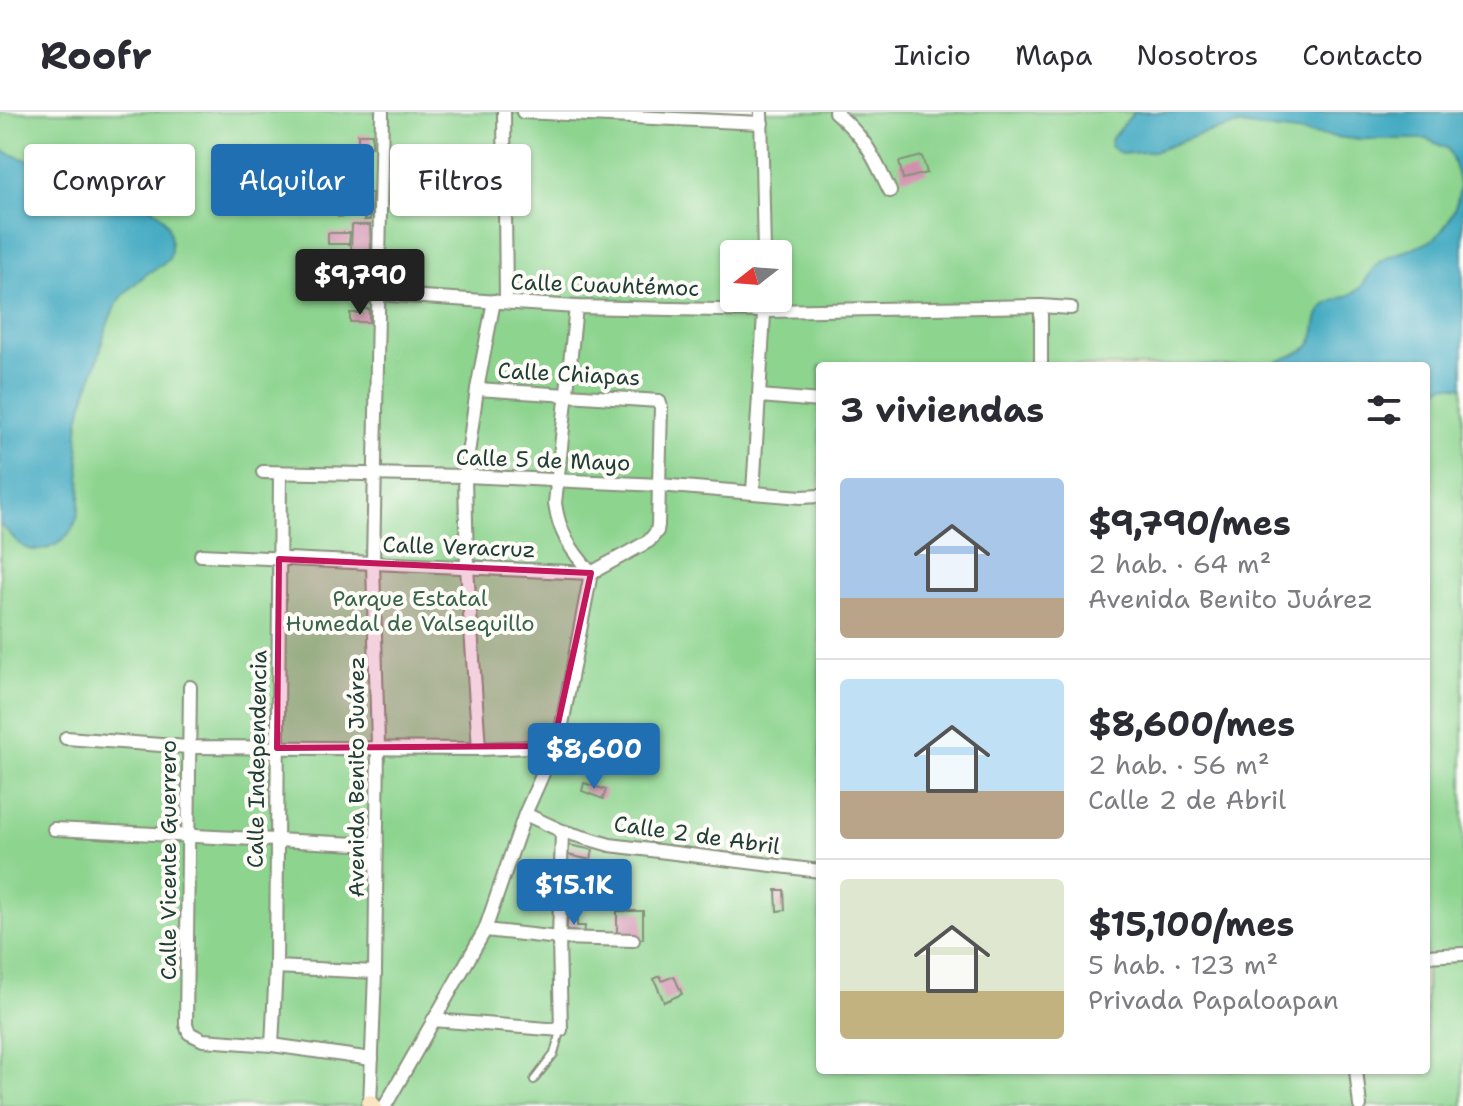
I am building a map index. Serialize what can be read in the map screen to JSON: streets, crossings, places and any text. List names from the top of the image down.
{
  "streets": {
    "street": [
      "Calle Cuauhtémoc",
      "Calle Chiapas",
      "Calle 5 de Mayo",
      "Calle Veracruz",
      "Calle Independencia",
      "Avenida Benito Juárez",
      "Calle 2 de Abril",
      "Calle Vicente Guerrero"
    ]
  },
  "crossings": [
    ["Calle Cuauhtémoc", "Avenida Benito Juárez"],
    ["Calle Chiapas", "Calle 5 de Mayo"],
    ["Calle 5 de Mayo", "Calle Independencia"],
    ["Calle 5 de Mayo", "Avenida Benito Juárez"],
    ["Calle Veracruz", "Calle Independencia"],
    ["Calle Veracruz", "Avenida Benito Juárez"],
    ["Calle Independencia", "Calle Vicente Guerrero"]
  ],
  "parks": ["Parque Estatal Humedal de Valsequillo"],
  "north": "left",
  "page": {
    "header": "Roofr",
    "nav": [
      "Inicio",
      "Mapa",
      "Nosotros",
      "Contacto"
    ],
    "chip": ["Comprar", "Alquilar", "Filtros"],
    "price": ["$9,790", "$8,600", "$15.1K"],
    "heading": "3 viviendas",
    "list": [
      {
        "name": "$9,790/mes",
        "note": "2 hab. · 64 m² · Avenida Benito Juárez"
      },
      {
        "name": "$8,600/mes",
        "note": "2 hab. · 56 m² · Calle 2 de Abril"
      },
      {
        "name": "$15,100/mes",
        "note": "5 hab. · 123 m² · Privada Papaloapan"
      }
    ]
  }
}
